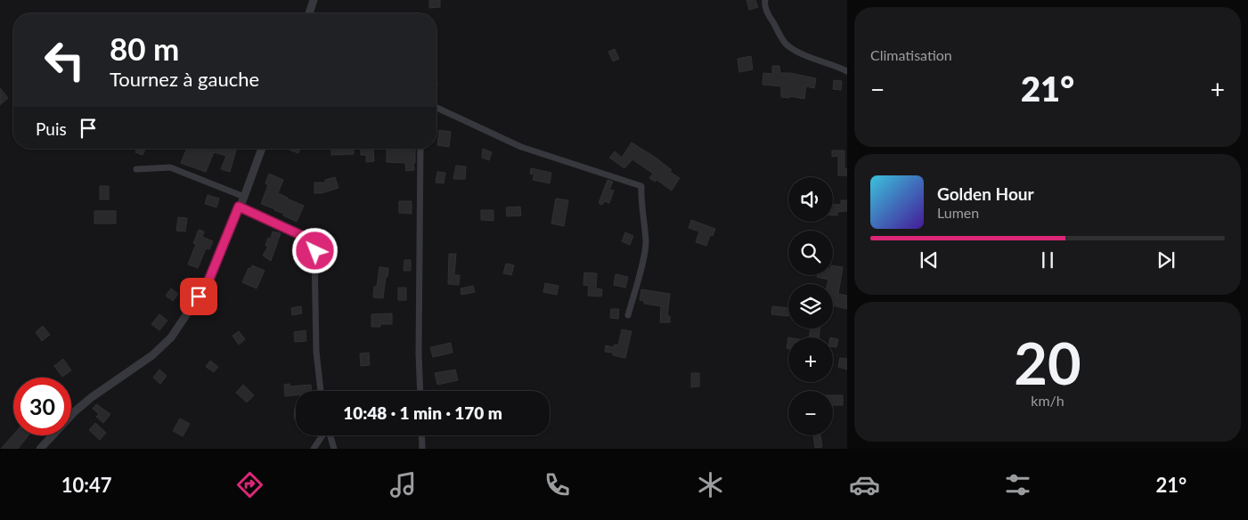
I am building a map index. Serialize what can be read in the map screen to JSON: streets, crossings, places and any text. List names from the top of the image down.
{
  "page": {
    "tile": [
      "Climatisation",
      ["20", "km/h"]
    ],
    "turn": ["80 m", "Tournez à gauche"],
    "heat": ["−", "21°", "+"],
    "then": "Puis",
    "song": ["Golden Hour", "Lumen"],
    "map_buttons": ["+", "−"],
    "limit": "30",
    "trip": "10:48 · 1 min · 170 m",
    "tabs": ["10:47", "21°"]
  }
}
